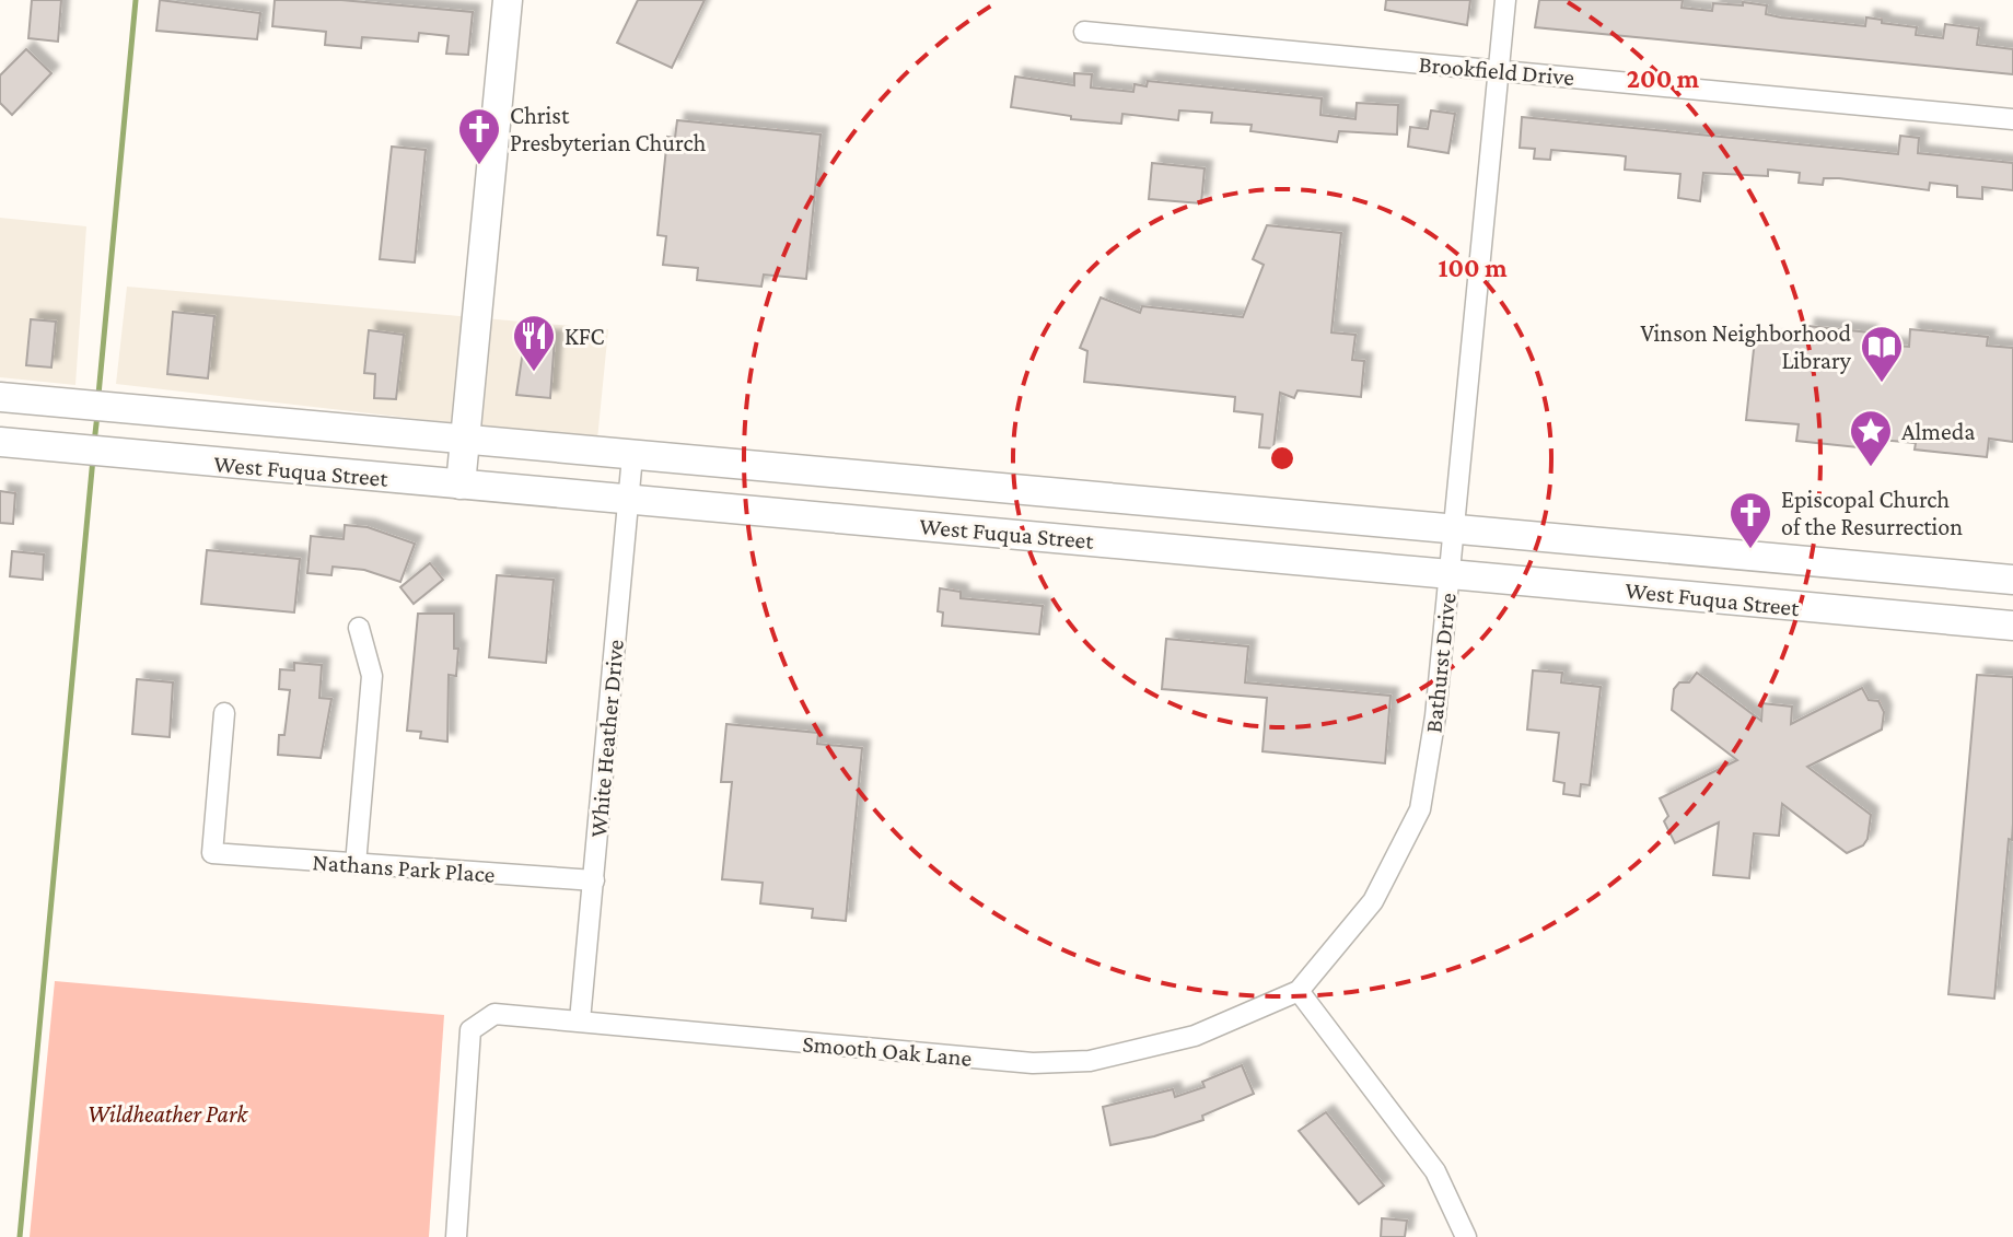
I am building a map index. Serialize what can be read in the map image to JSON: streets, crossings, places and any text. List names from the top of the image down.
{
  "streets": {
    "main road": ["West Fuqua Street"],
    "street": [
      "Brookfield Drive",
      "Bathurst Drive",
      "White Heather Drive",
      "Nathans Park Place",
      "Smooth Oak Lane"
    ]
  },
  "crossings": [
    ["Brookfield Drive", "Bathurst Drive"],
    ["West Fuqua Street", "Bathurst Drive"],
    ["West Fuqua Street", "White Heather Drive"],
    ["Bathurst Drive", "Smooth Oak Lane"],
    ["White Heather Drive", "Nathans Park Place"],
    ["White Heather Drive", "Smooth Oak Lane"]
  ],
  "parks": ["Wildheather Park"],
  "places": {
    "church": ["Christ Presbyterian Church", "Episcopal Church of the Resurrection"],
    "restaurant": ["KFC"],
    "library": ["Vinson Neighborhood Library"],
    "place": ["Almeda"]
  },
  "rings": ["200 m", "100 m"]
}
